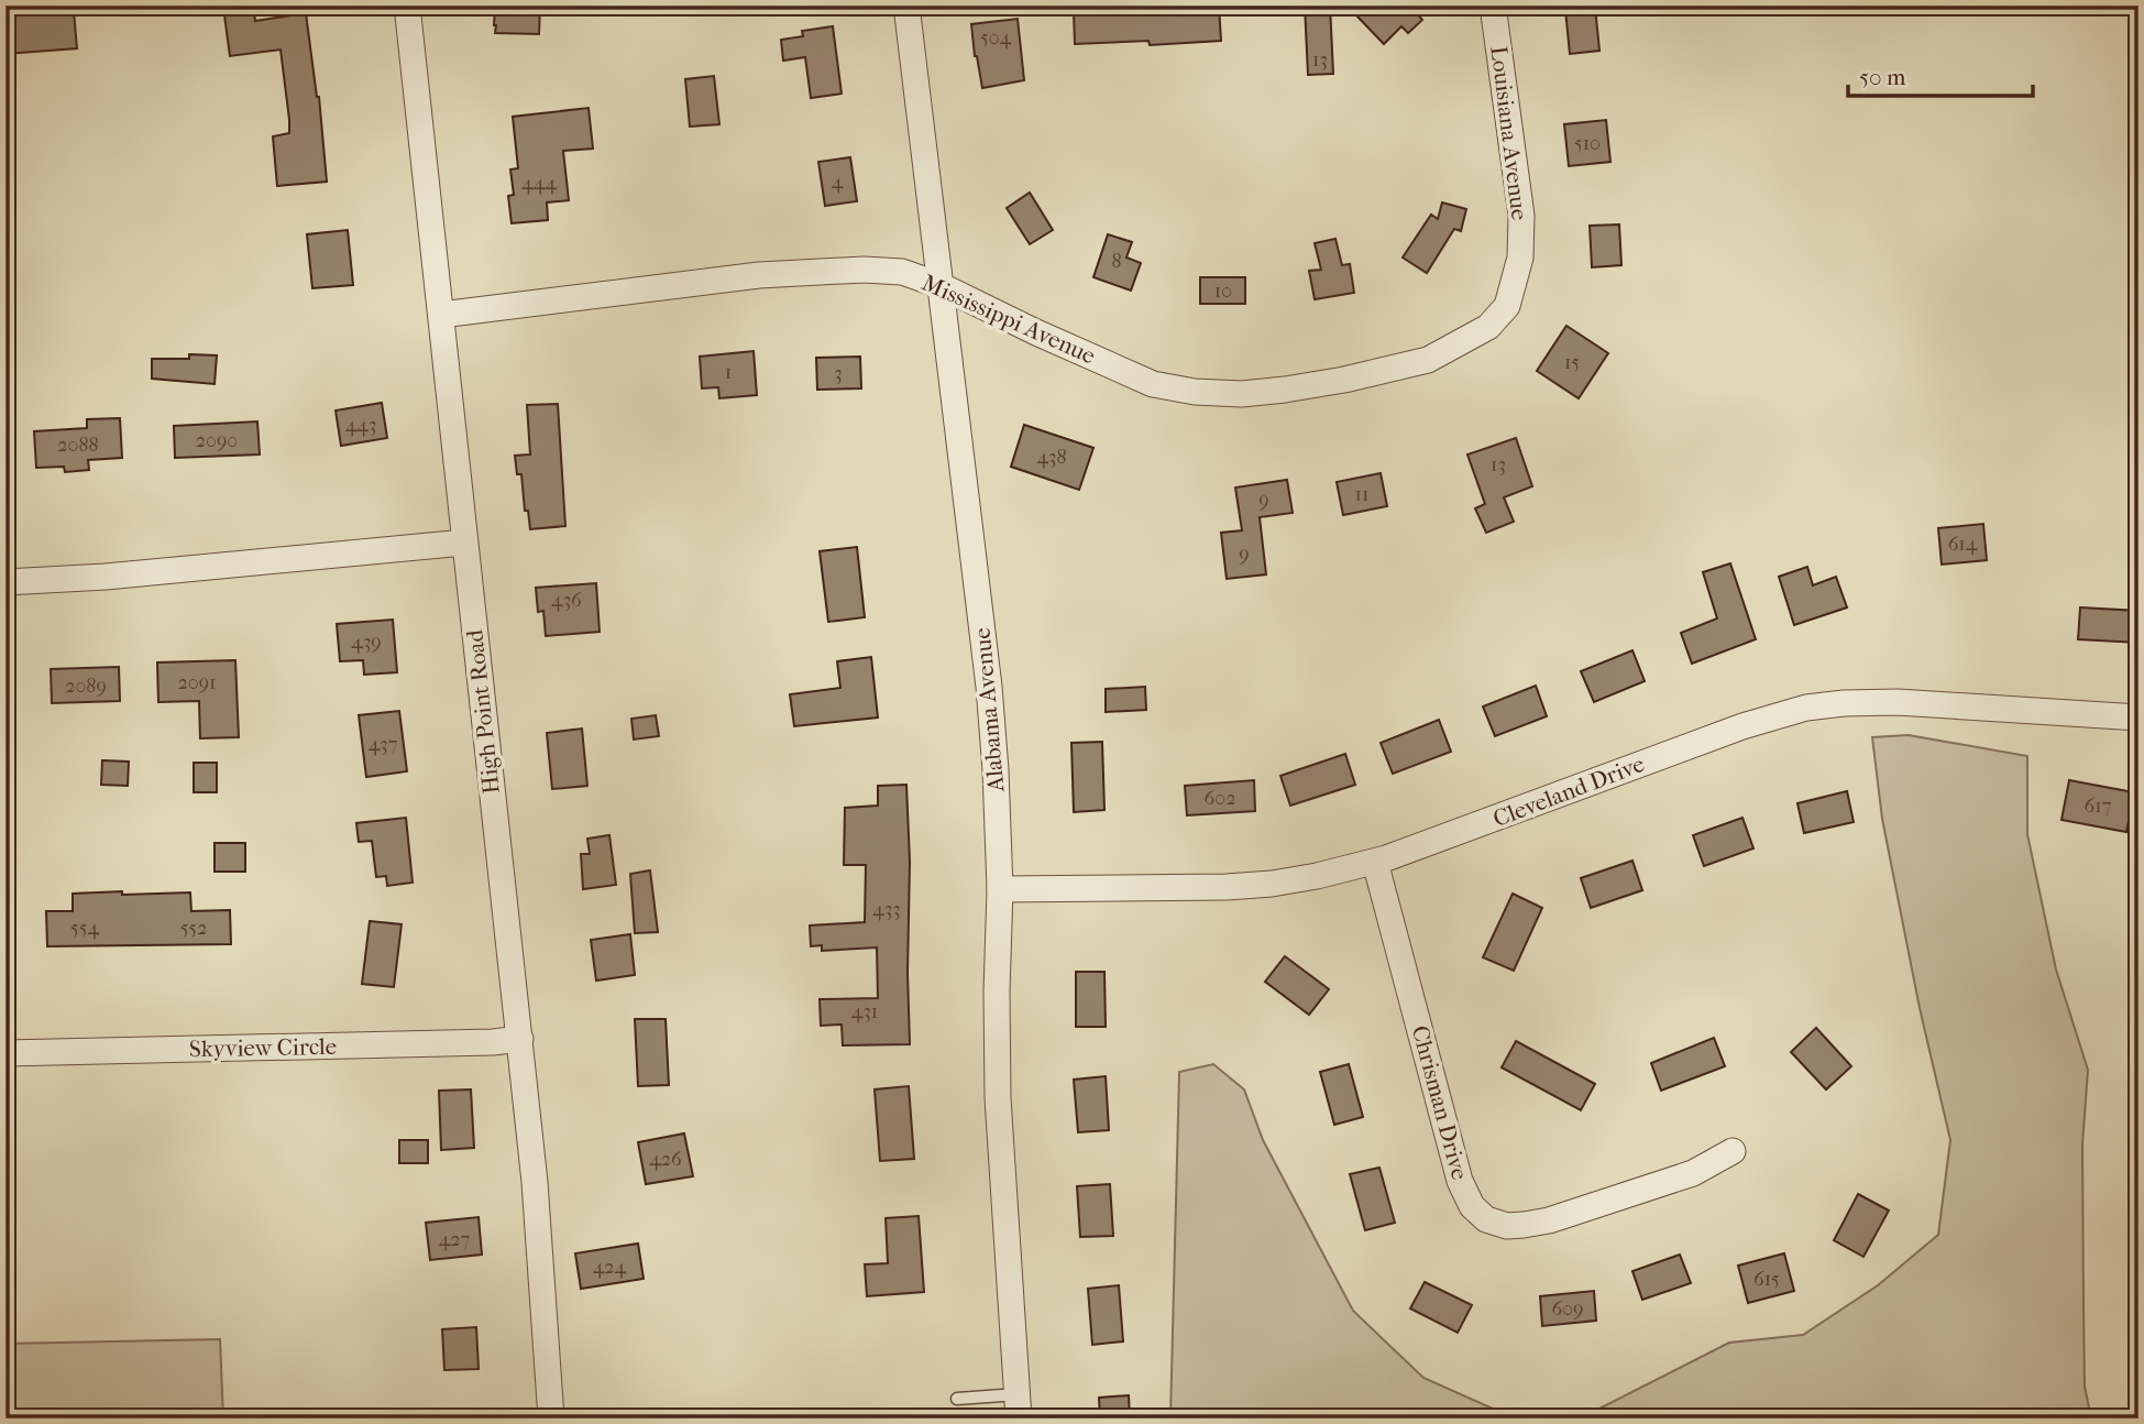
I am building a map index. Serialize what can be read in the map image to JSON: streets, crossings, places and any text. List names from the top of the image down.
{
  "streets": {
    "street": [
      "Louisiana Avenue",
      "Mississippi Avenue",
      "Alabama Avenue",
      "High Point Road",
      "Cleveland Drive",
      "Skyview Circle",
      "Chrisman Drive"
    ]
  },
  "crossings": [
    ["Louisiana Avenue", "Mississippi Avenue"],
    ["Mississippi Avenue", "Alabama Avenue"],
    ["Mississippi Avenue", "High Point Road"],
    ["Alabama Avenue", "Cleveland Drive"],
    ["High Point Road", "Skyview Circle"],
    ["Cleveland Drive", "Chrisman Drive"]
  ],
  "house_numbers": [
    "504",
    "13",
    "510",
    "4",
    "444",
    "8",
    "10",
    "15",
    "1",
    "3",
    "443",
    "2090",
    "2088",
    "438",
    "13",
    "11",
    "9",
    "614",
    "9",
    "436",
    "439",
    "2091",
    "2089",
    "437",
    "602",
    "617",
    "433",
    "554",
    "552",
    "431",
    "426",
    "427",
    "424",
    "615",
    "609"
  ],
  "scale_bar": "50 m"
}
